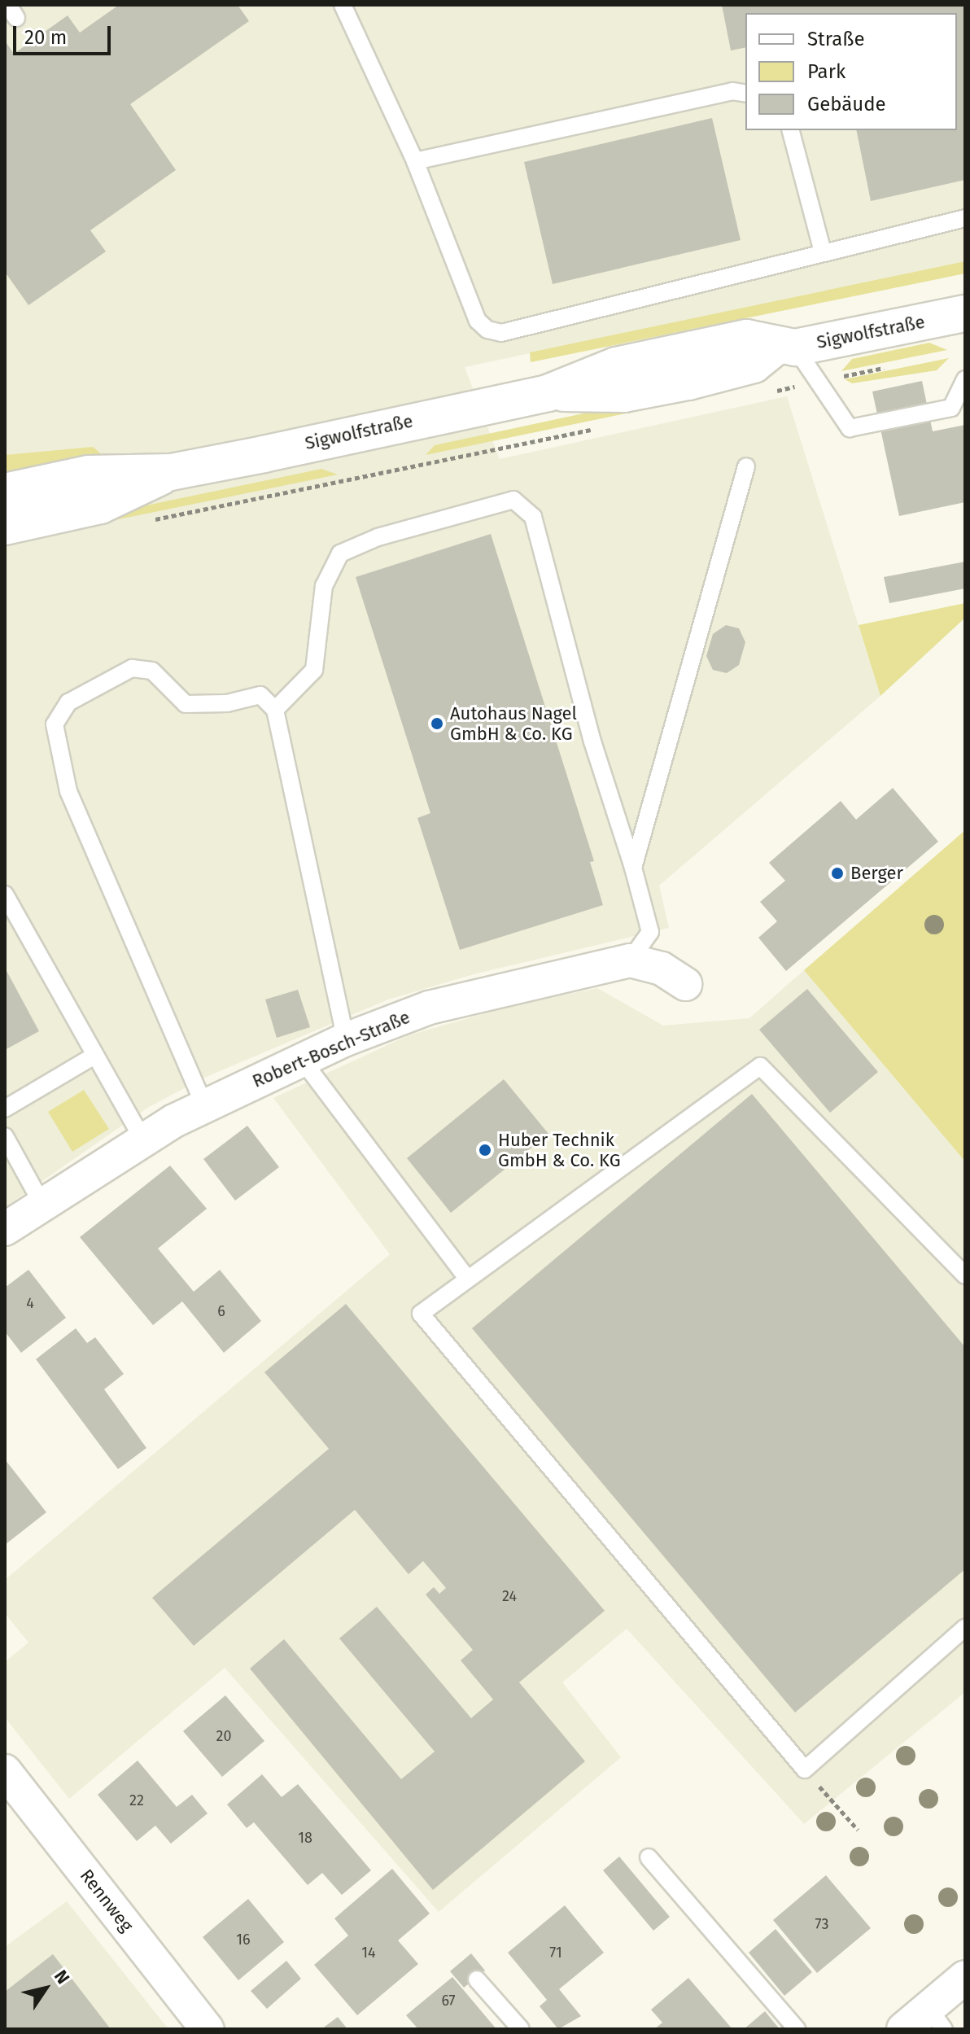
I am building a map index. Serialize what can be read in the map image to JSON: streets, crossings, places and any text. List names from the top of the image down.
{
  "streets": {
    "street": ["Sigwolfstraße", "Robert-Bosch-Straße", "Rennweg"]
  },
  "places": ["Autohaus Nagel GmbH & Co. KG", "Berger", "Huber Technik GmbH & Co. KG"],
  "house_numbers": [
    "4",
    "6",
    "24",
    "20",
    "22",
    "18",
    "73",
    "16",
    "14",
    "71",
    "67"
  ],
  "legend": ["Straße", "Park", "Gebäude"],
  "scale_bar": "20 m",
  "north": "top right"
}
